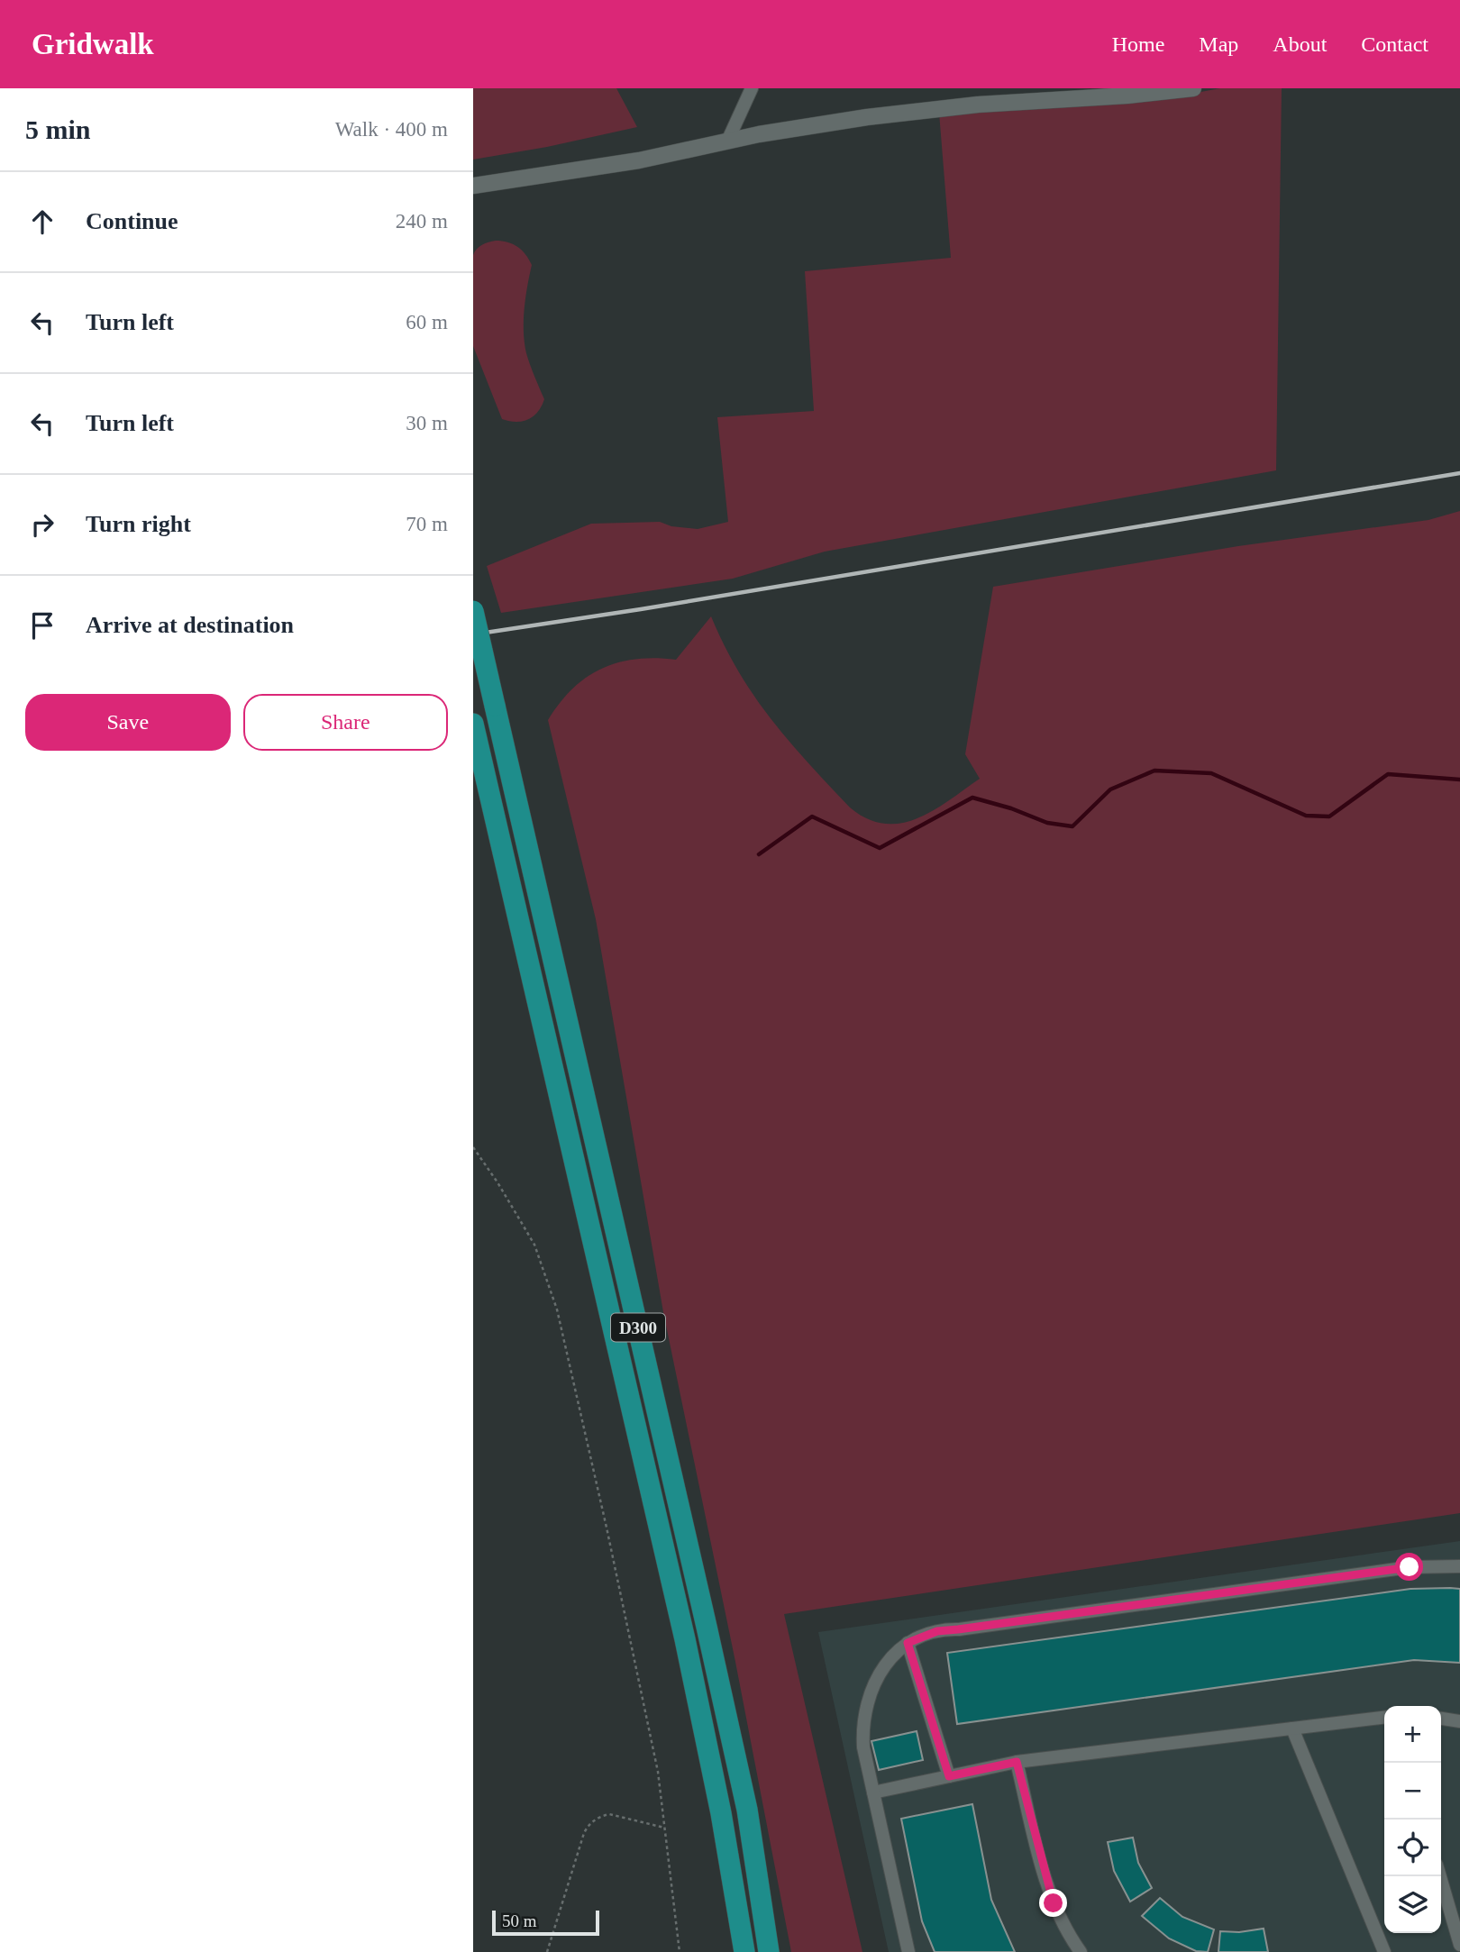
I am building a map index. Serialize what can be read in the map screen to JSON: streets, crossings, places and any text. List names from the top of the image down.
{
  "streets": {
    "highway": ["D300"]
  },
  "scale_bar": "50 m",
  "page": {
    "header": "Gridwalk",
    "nav": [
      "Home",
      "Map",
      "About",
      "Contact"
    ],
    "heading": ["5 min", "Walk · 400 m"],
    "list": [
      ["Continue", "240 m"],
      ["Turn left", "60 m"],
      ["Turn left", "30 m"],
      ["Turn right", "70 m"],
      "Arrive at destination"
    ],
    "buttons": ["Save", "Share"],
    "map_buttons": ["+", "−"],
    "scale": "50 m"
  }
}
